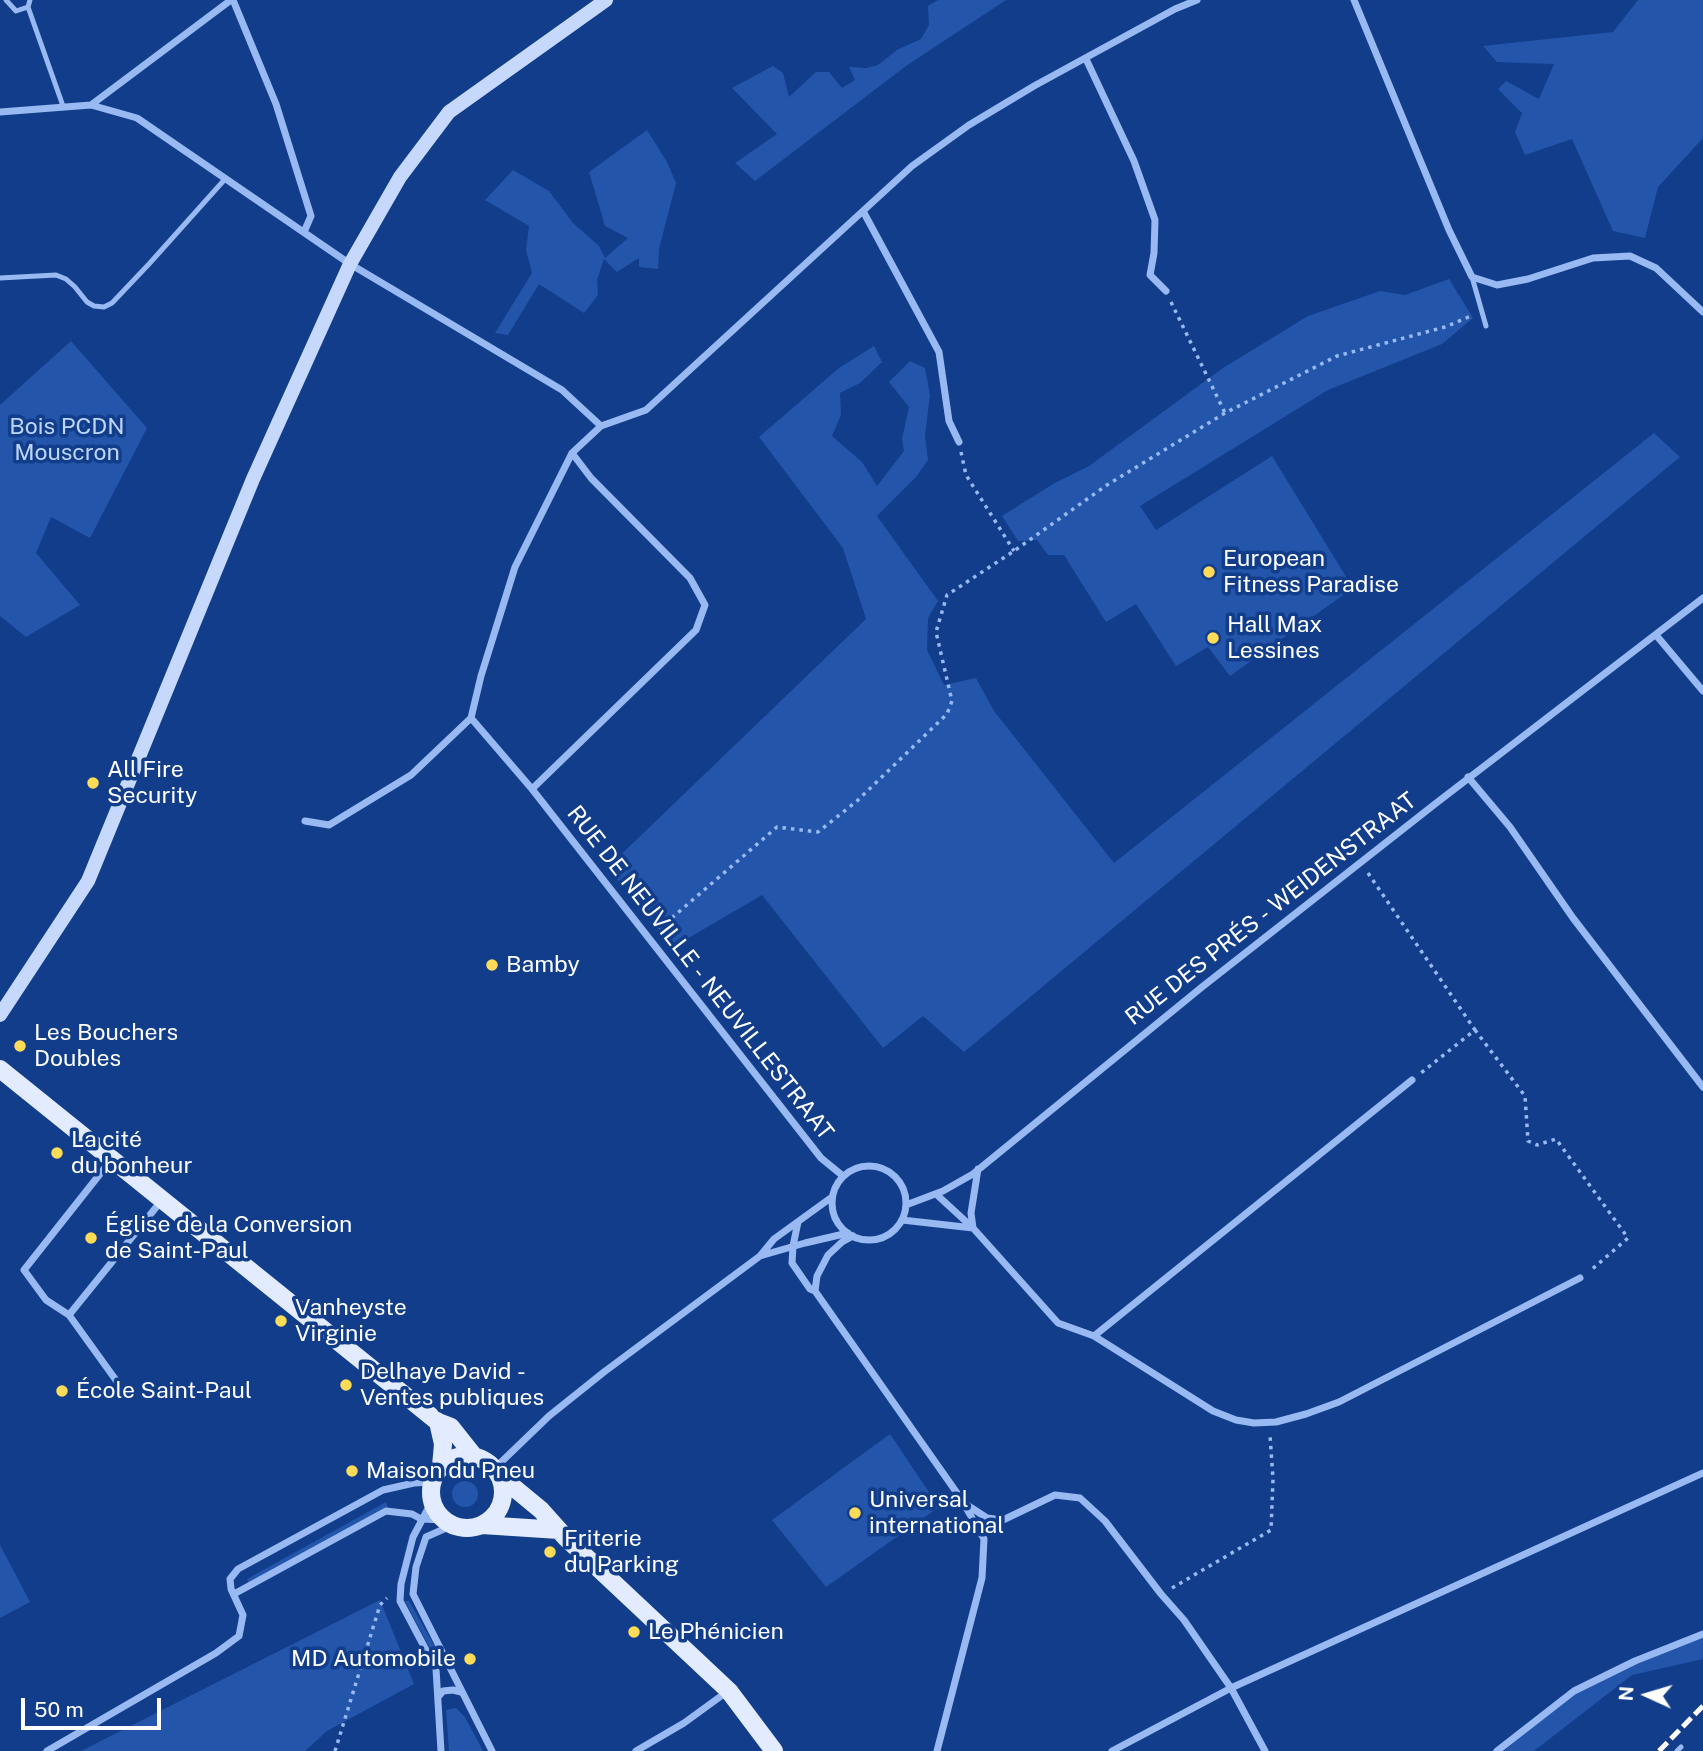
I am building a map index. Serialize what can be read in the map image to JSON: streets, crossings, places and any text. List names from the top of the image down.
{
  "streets": {
    "street": ["RUE DES PRÉS - WEIDENSTRAAT", "RUE DE NEUVILLE - NEUVILLESTRAAT"]
  },
  "crossings": [
    ["RUE DES PRÉS - WEIDENSTRAAT", "RUE DE NEUVILLE - NEUVILLESTRAAT"]
  ],
  "parks": ["Bois PCDN Mouscron"],
  "places": [
    "European Fitness Paradise",
    "Hall Max Lessines",
    "All Fire Security",
    "Bamby",
    "Les Bouchers Doubles",
    "La cité du bonheur",
    "Église de la Conversion de Saint-Paul",
    "Vanheyste Virginie",
    "Delhaye David - Ventes publiques",
    "École Saint-Paul",
    "Maison du Pneu",
    "Universal international",
    "Friterie du Parking",
    "Le Phénicien",
    "MD Automobile"
  ],
  "scale_bar": "50 m",
  "north": "left"
}
